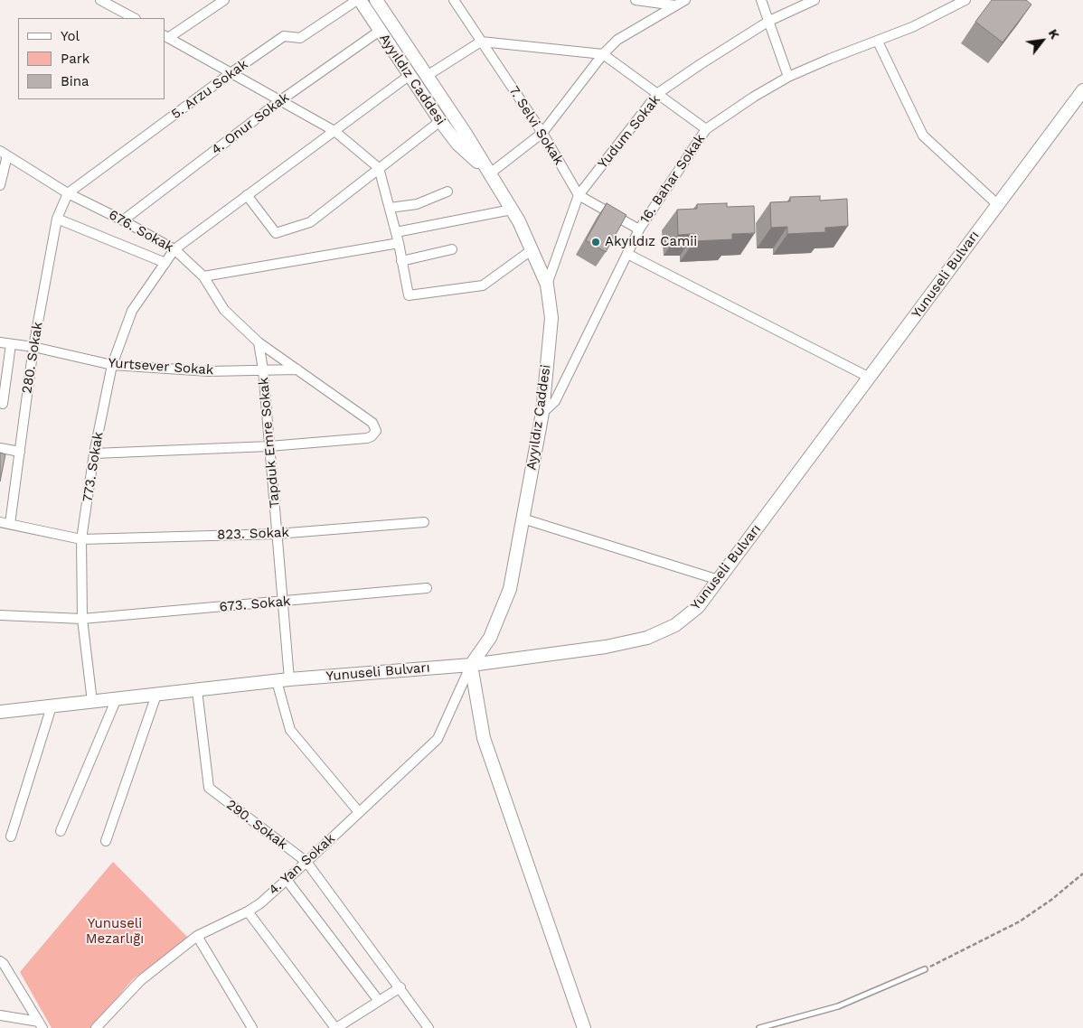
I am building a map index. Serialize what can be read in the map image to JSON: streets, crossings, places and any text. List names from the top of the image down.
{
  "streets": {
    "main road": ["Ayyıldız Caddesi", "Yunuseli Bulvarı"],
    "street": [
      "5. Arzu Sokak",
      "4. Onur Sokak",
      "7. Selvi Sokak",
      "Yudum Sokak",
      "16. Bahar Sokak",
      "676. Sokak",
      "280. Sokak",
      "Yurtsever Sokak",
      "Tapduk Emre Sokak",
      "773. Sokak",
      "823. Sokak",
      "673. Sokak",
      "290. Sokak",
      "4. Yan Sokak"
    ]
  },
  "crossings": [
    ["Ayyıldız Caddesi", "5. Arzu Sokak"],
    ["Ayyıldız Caddesi", "4. Onur Sokak"],
    ["Ayyıldız Caddesi", "Yudum Sokak"],
    ["Ayyıldız Caddesi", "16. Bahar Sokak"],
    ["Ayyıldız Caddesi", "Yunuseli Bulvarı"],
    ["Ayyıldız Caddesi", "773. Sokak"],
    ["Ayyıldız Caddesi", "4. Yan Sokak"],
    ["5. Arzu Sokak", "676. Sokak"],
    ["5. Arzu Sokak", "280. Sokak"],
    ["4. Onur Sokak", "676. Sokak"],
    ["7. Selvi Sokak", "Yudum Sokak"],
    ["676. Sokak", "280. Sokak"],
    ["676. Sokak", "Yurtsever Sokak"],
    ["676. Sokak", "Tapduk Emre Sokak"],
    ["676. Sokak", "773. Sokak"],
    ["Yunuseli Bulvarı", "Tapduk Emre Sokak"],
    ["Yunuseli Bulvarı", "773. Sokak"],
    ["Yunuseli Bulvarı", "290. Sokak"],
    ["Yunuseli Bulvarı", "4. Yan Sokak"],
    ["280. Sokak", "Yurtsever Sokak"],
    ["280. Sokak", "823. Sokak"],
    ["Yurtsever Sokak", "Tapduk Emre Sokak"],
    ["Yurtsever Sokak", "773. Sokak"],
    ["Tapduk Emre Sokak", "823. Sokak"],
    ["Tapduk Emre Sokak", "673. Sokak"],
    ["773. Sokak", "823. Sokak"],
    ["773. Sokak", "673. Sokak"],
    ["290. Sokak", "4. Yan Sokak"]
  ],
  "parks": ["Yunuseli Mezarlığı"],
  "places": ["Akyıldız Camii"],
  "legend": ["Yol", "Park", "Bina"],
  "north": "top right"
}
